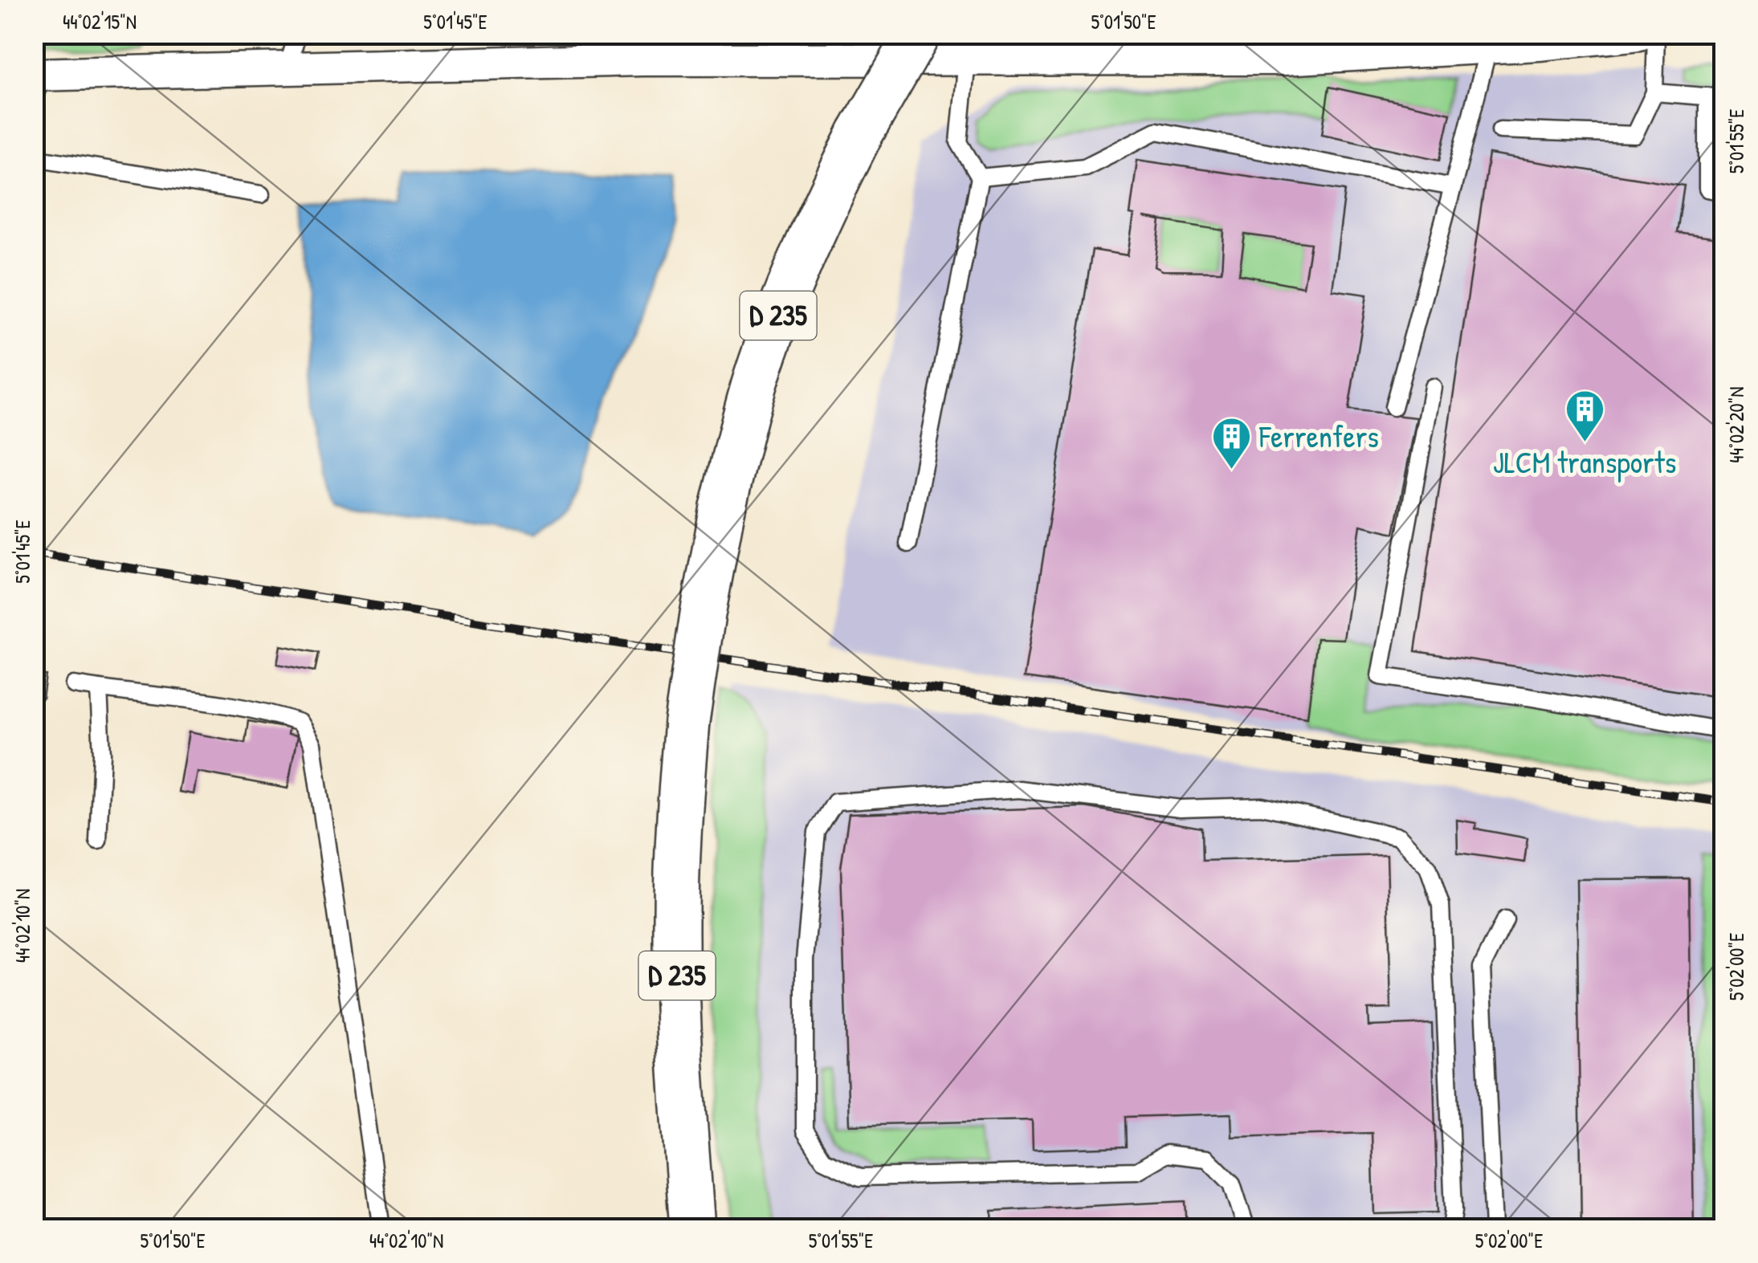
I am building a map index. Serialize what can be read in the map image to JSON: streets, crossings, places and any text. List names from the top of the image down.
{
  "streets": {
    "main road": ["D 235"]
  },
  "places": {
    "building": ["JLCM transports", "Ferrenfers"]
  },
  "coordinates": [
    "44°02'15\"N",
    "5°01'45\"E",
    "5°01'50\"E",
    "5°01'55\"E",
    "44°02'20\"N",
    "44°02'10\"N",
    "5°02'00\"E"
  ]
}
